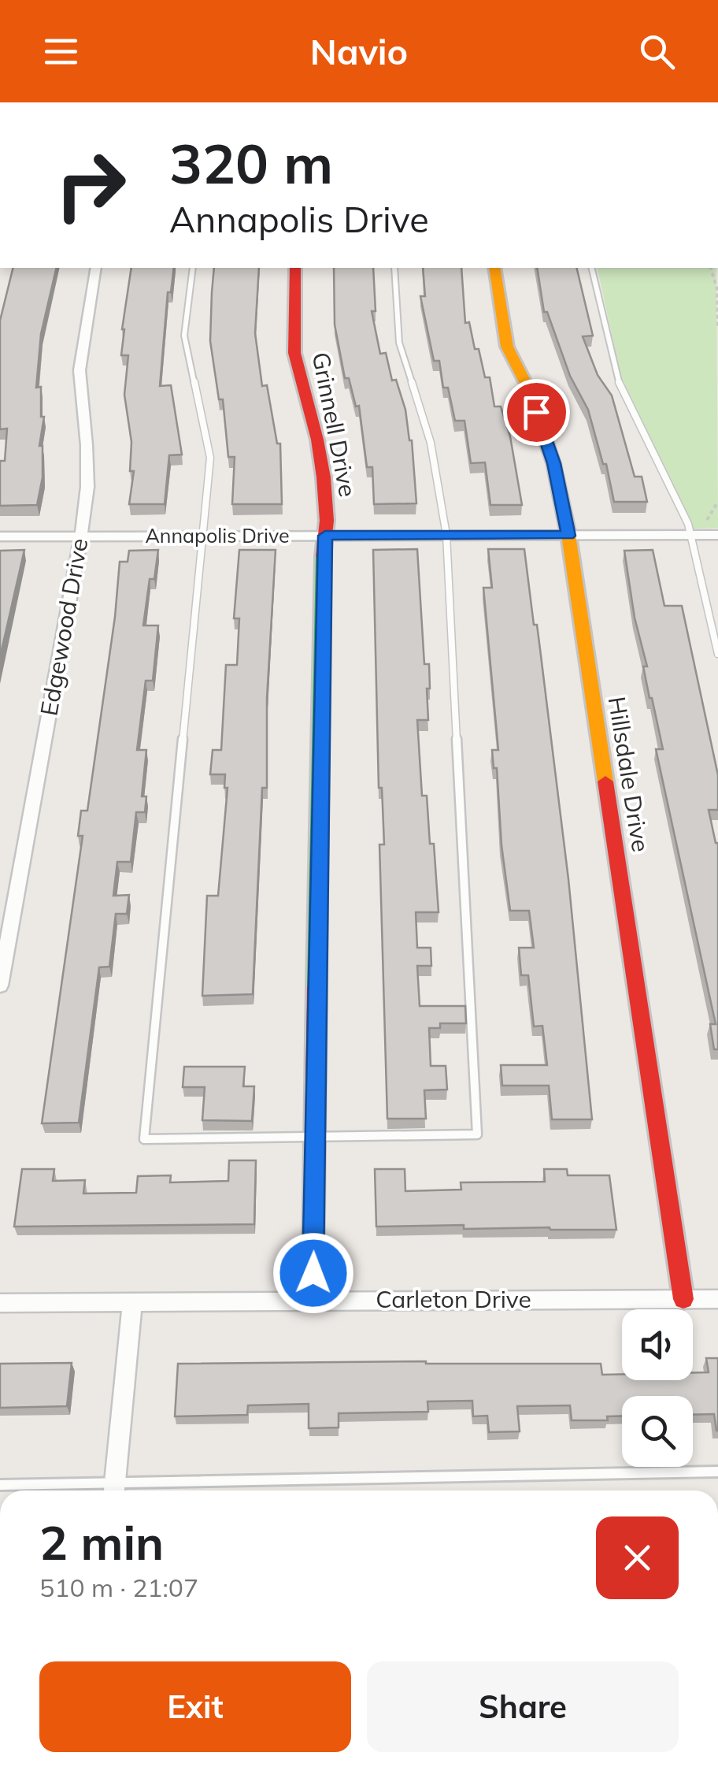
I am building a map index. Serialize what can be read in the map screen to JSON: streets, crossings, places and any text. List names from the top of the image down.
{
  "streets": {
    "street": [
      "Grinnell Drive",
      "Annapolis Drive",
      "Edgewood Drive",
      "Hillsdale Drive",
      "Carleton Drive"
    ]
  },
  "crossings": [
    ["Grinnell Drive", "Annapolis Drive"],
    ["Grinnell Drive", "Carleton Drive"],
    ["Annapolis Drive", "Edgewood Drive"],
    ["Annapolis Drive", "Hillsdale Drive"],
    ["Hillsdale Drive", "Carleton Drive"]
  ],
  "page": {
    "header": "Navio",
    "turn": ["320 m", "Annapolis Drive"],
    "heading": ["2 min", "510 m · 21:07"],
    "buttons": ["Exit", "Share"]
  }
}
